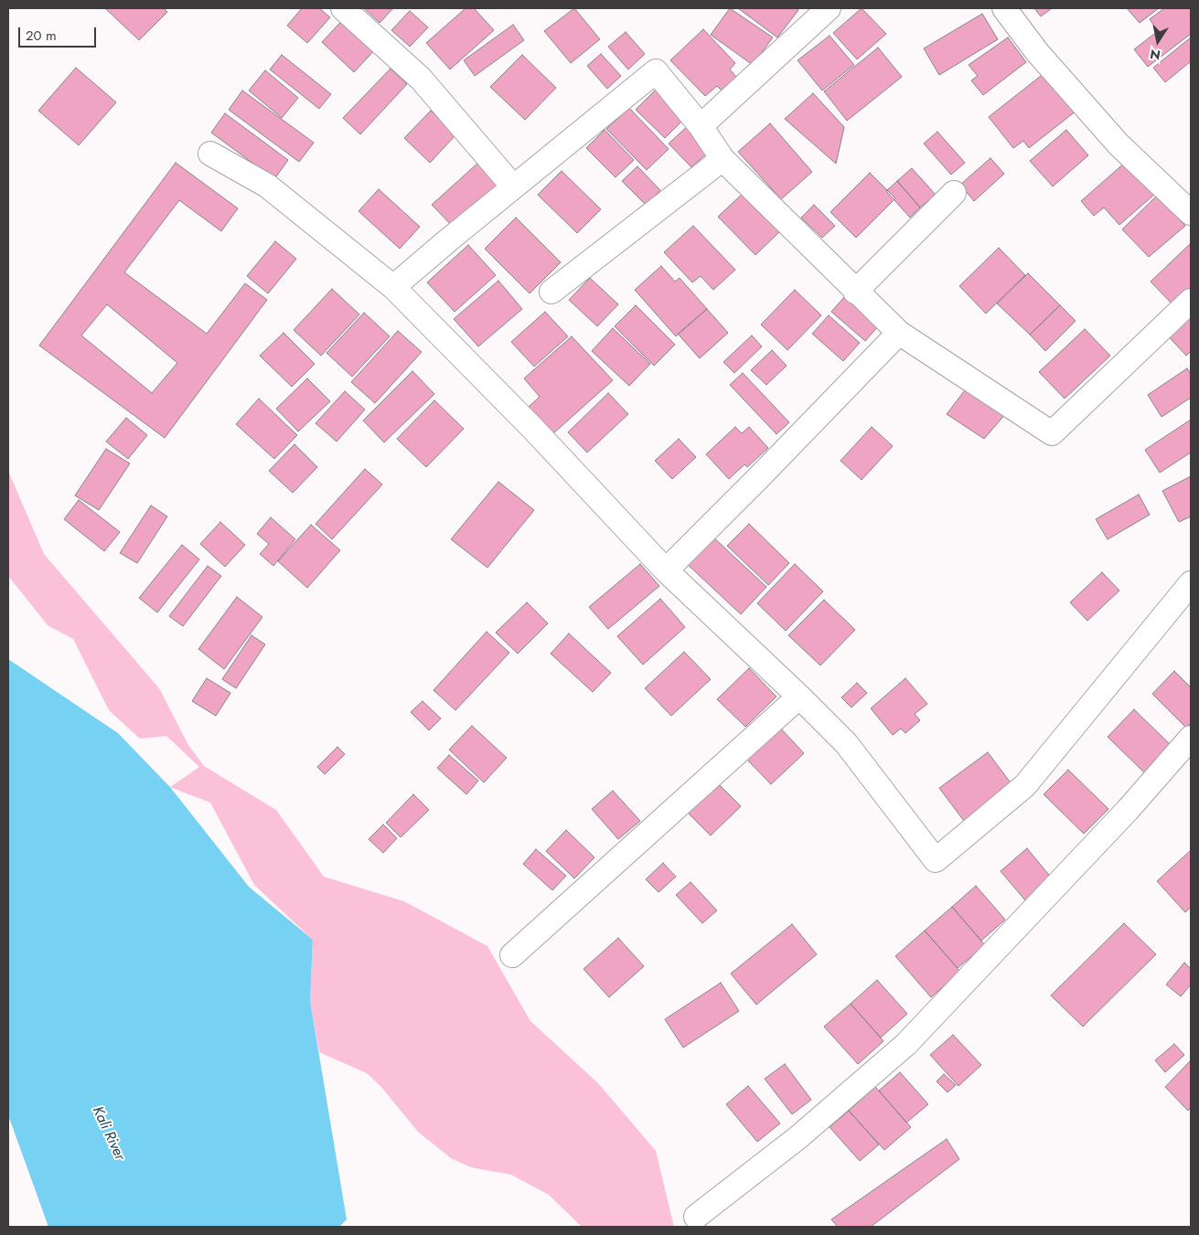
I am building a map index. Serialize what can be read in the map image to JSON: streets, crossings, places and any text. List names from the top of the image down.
{
  "water": ["Kali River"],
  "scale_bar": "20 m",
  "north": "bottom"
}
